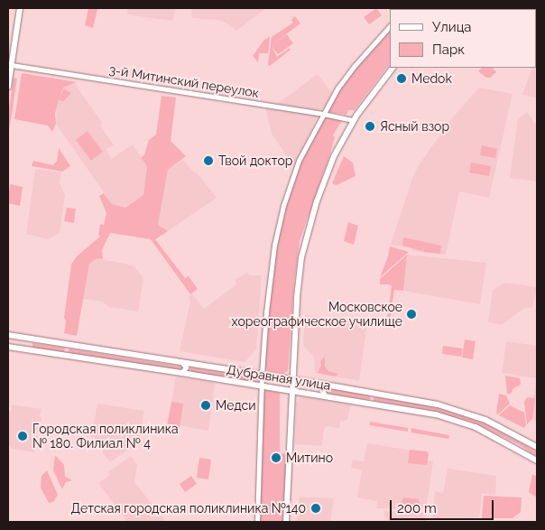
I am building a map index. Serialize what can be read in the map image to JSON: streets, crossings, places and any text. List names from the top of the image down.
{
  "streets": {
    "main road": ["Дубравная улица"],
    "street": ["3-й Митинский переулок"]
  },
  "places": [
    "Medok",
    "Ясный взор",
    "Твой доктор",
    "Московское хореографическое училище",
    "Медси",
    "Городская поликлиника № 180. Филиал № 4",
    "Митино",
    "Детская городская поликлиника №140"
  ],
  "legend": ["Улица", "Парк"],
  "scale_bar": "200 m"
}
